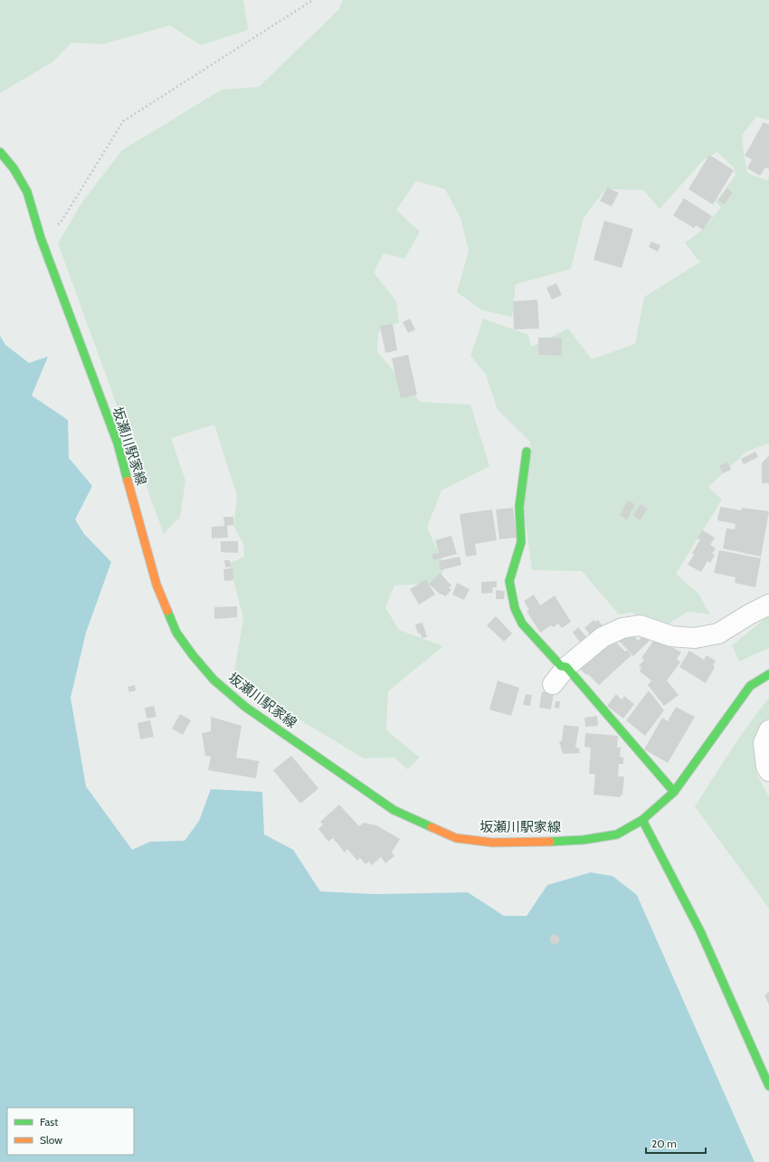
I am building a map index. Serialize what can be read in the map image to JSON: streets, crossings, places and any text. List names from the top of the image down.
{
  "streets": {
    "main road": ["坂瀬川駅家線"]
  },
  "legend": ["Fast", "Slow"],
  "scale_bar": "20 m"
}
